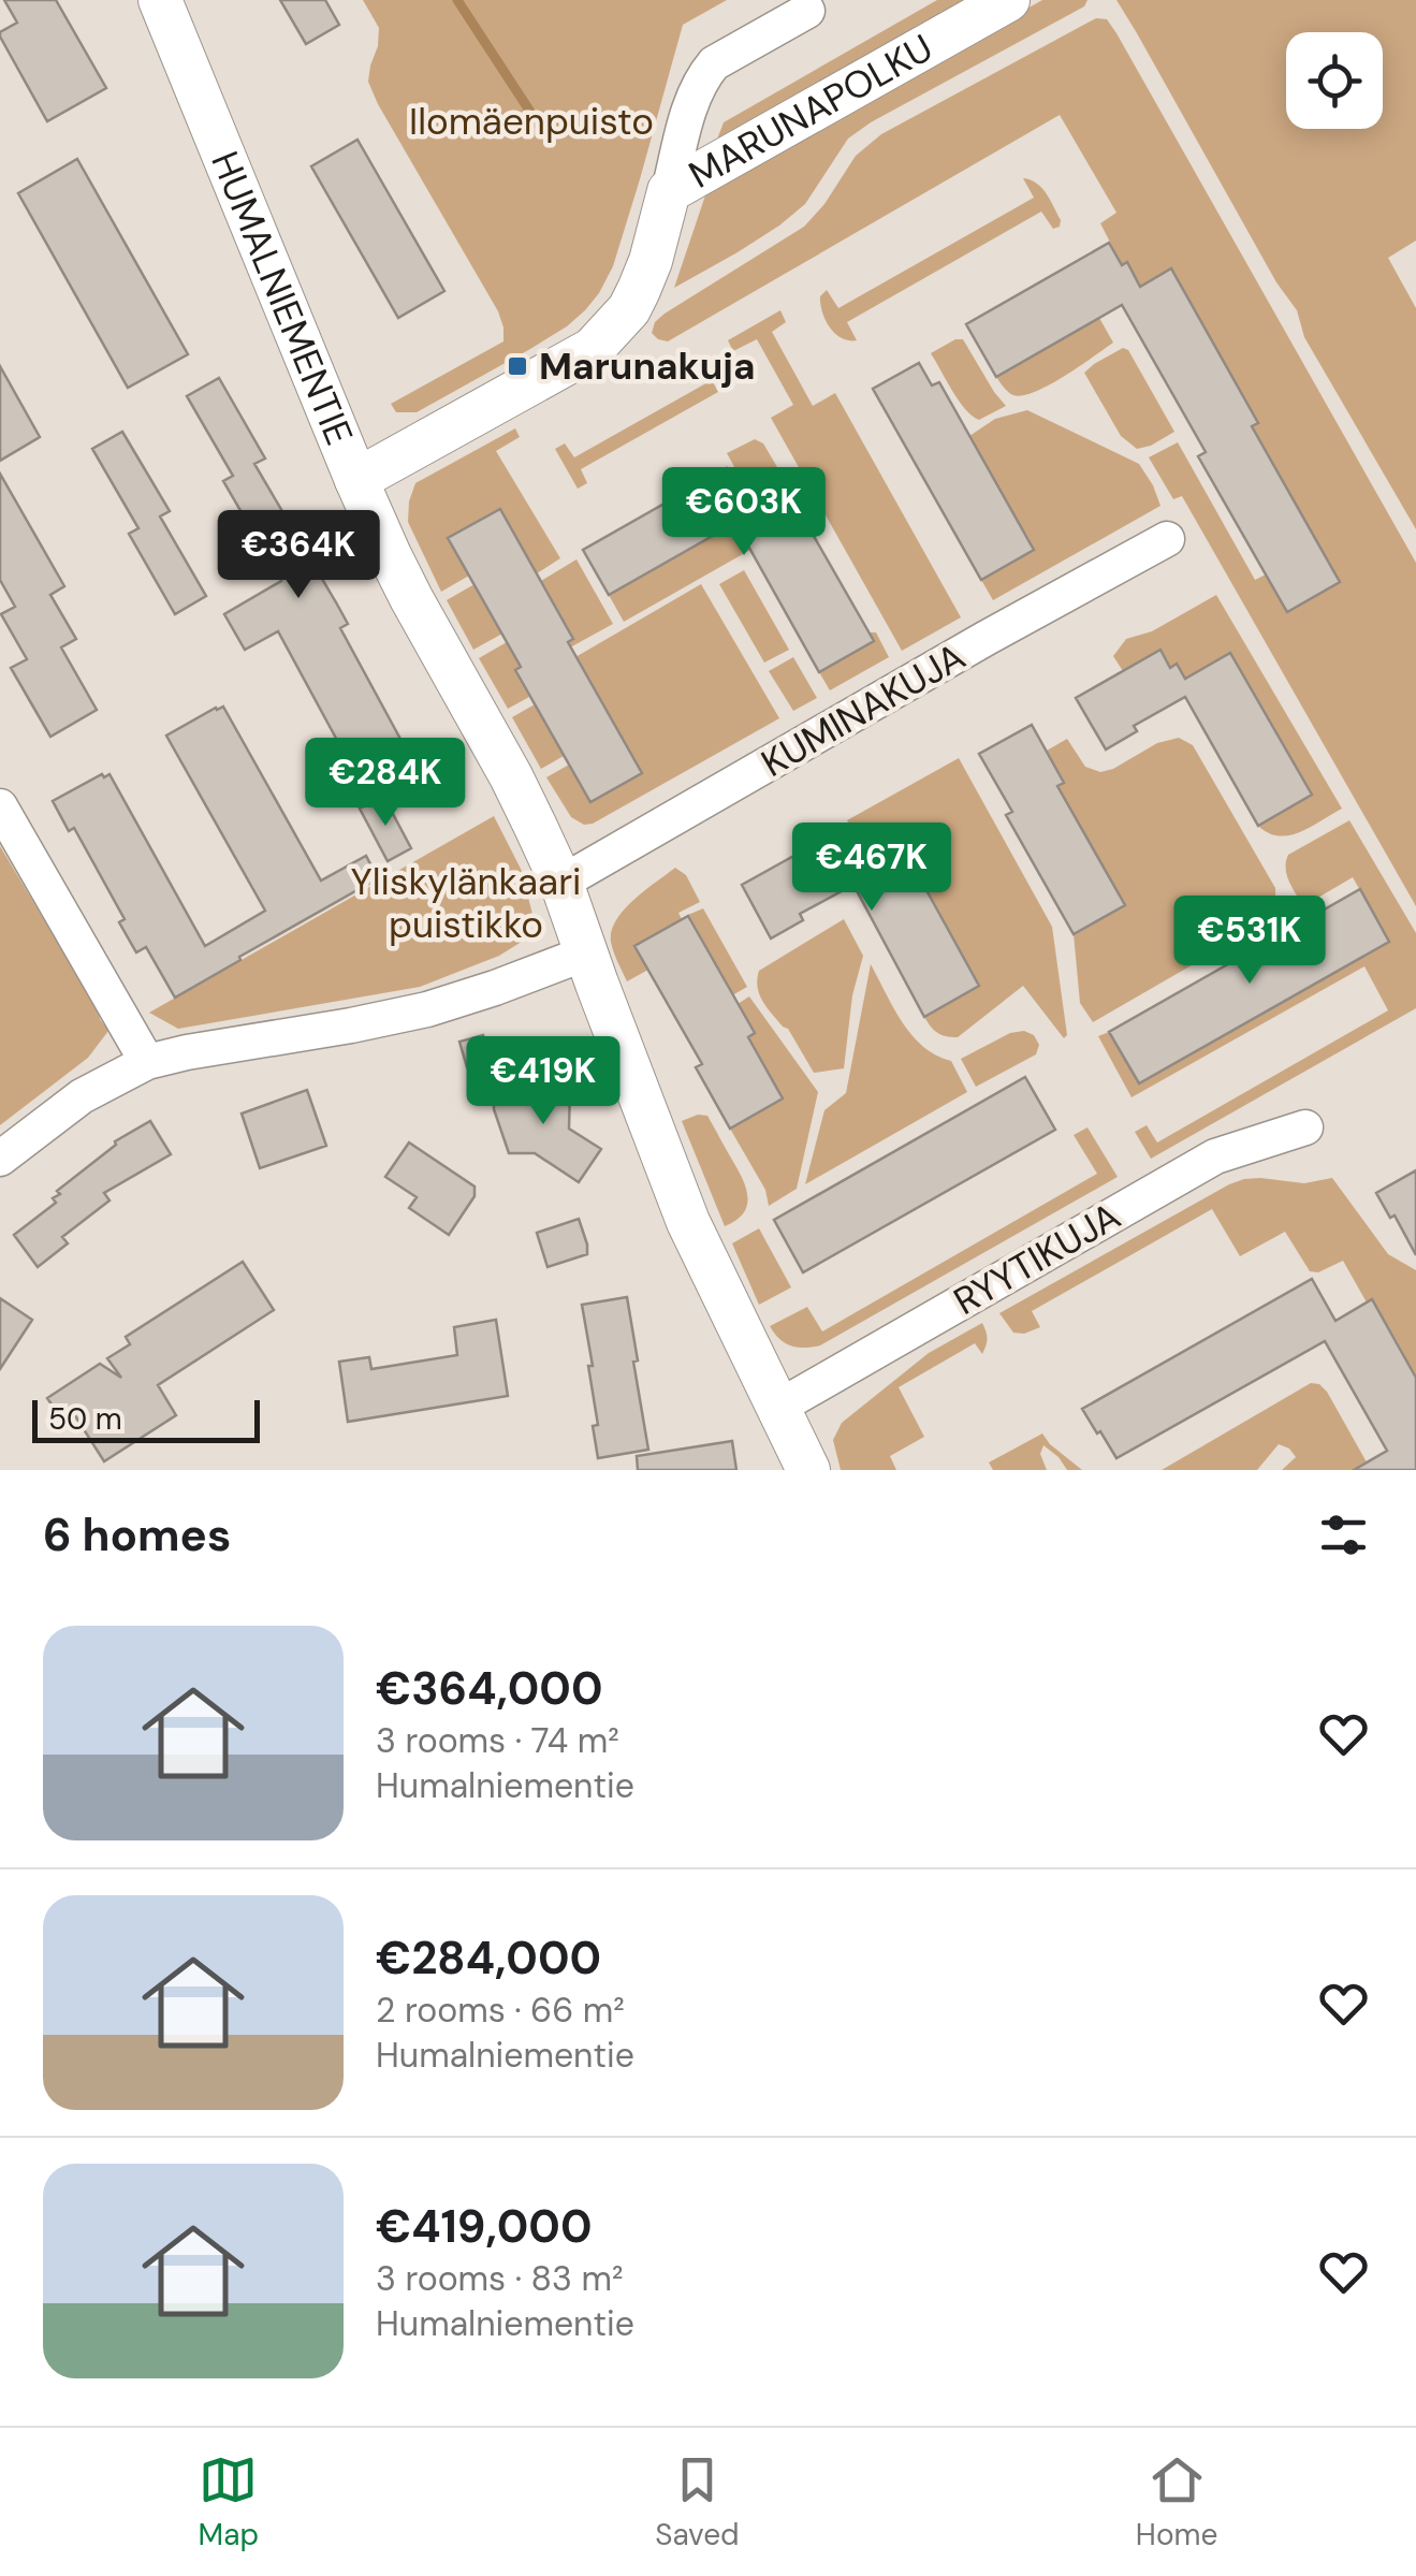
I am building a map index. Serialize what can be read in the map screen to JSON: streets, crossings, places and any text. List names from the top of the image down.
{
  "streets": {
    "street": [
      "MARUNAPOLKU",
      "HUMALNIEMENTIE",
      "KUMINAKUJA",
      "RYYTIKUJA"
    ]
  },
  "crossings": [
    ["HUMALNIEMENTIE", "KUMINAKUJA"],
    ["HUMALNIEMENTIE", "RYYTIKUJA"]
  ],
  "parks": ["Ilomäenpuisto", "Yliskylänkaari puistikko"],
  "places": {
    "transit": ["Marunakuja"]
  },
  "scale_bar": "50 m",
  "page": {
    "price": [
      "€603K",
      "€364K",
      "€284K",
      "€467K",
      "€531K",
      "€419K"
    ],
    "scale": "50 m",
    "heading": "6 homes",
    "list": [
      {
        "name": "€364,000",
        "note": "3 rooms · 74 m² · Humalniementie"
      },
      {
        "name": "€284,000",
        "note": "2 rooms · 66 m² · Humalniementie"
      },
      {
        "name": "€419,000",
        "note": "3 rooms · 83 m² · Humalniementie"
      }
    ],
    "tabs": ["Map", "Saved", "Home"]
  }
}
